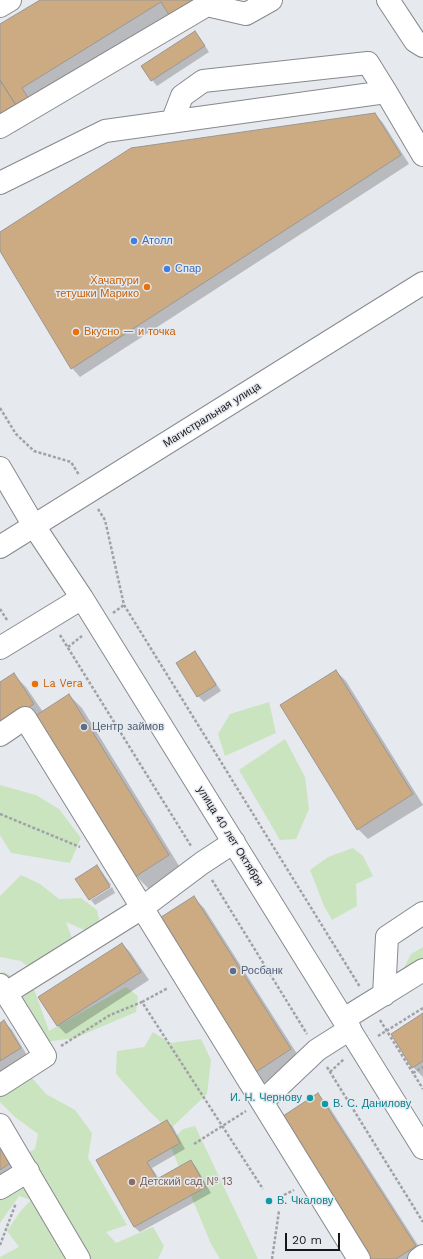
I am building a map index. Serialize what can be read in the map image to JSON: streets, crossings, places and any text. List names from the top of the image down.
{
  "streets": {
    "street": ["Магистральная улица", "улица 40 лет Октября"]
  },
  "crossings": [
    ["Магистральная улица", "улица 40 лет Октября"]
  ],
  "places": [
    "Атолл",
    "Спар",
    "Хачапури тетушки Марико",
    "Вкусно — и точка",
    "La Vera",
    "Центр займов",
    "Росбанк",
    "И. Н. Чернову",
    "В. С. Данилову",
    "Детский сад № 13",
    "В. Чкалову"
  ],
  "scale_bar": "20 m"
}
